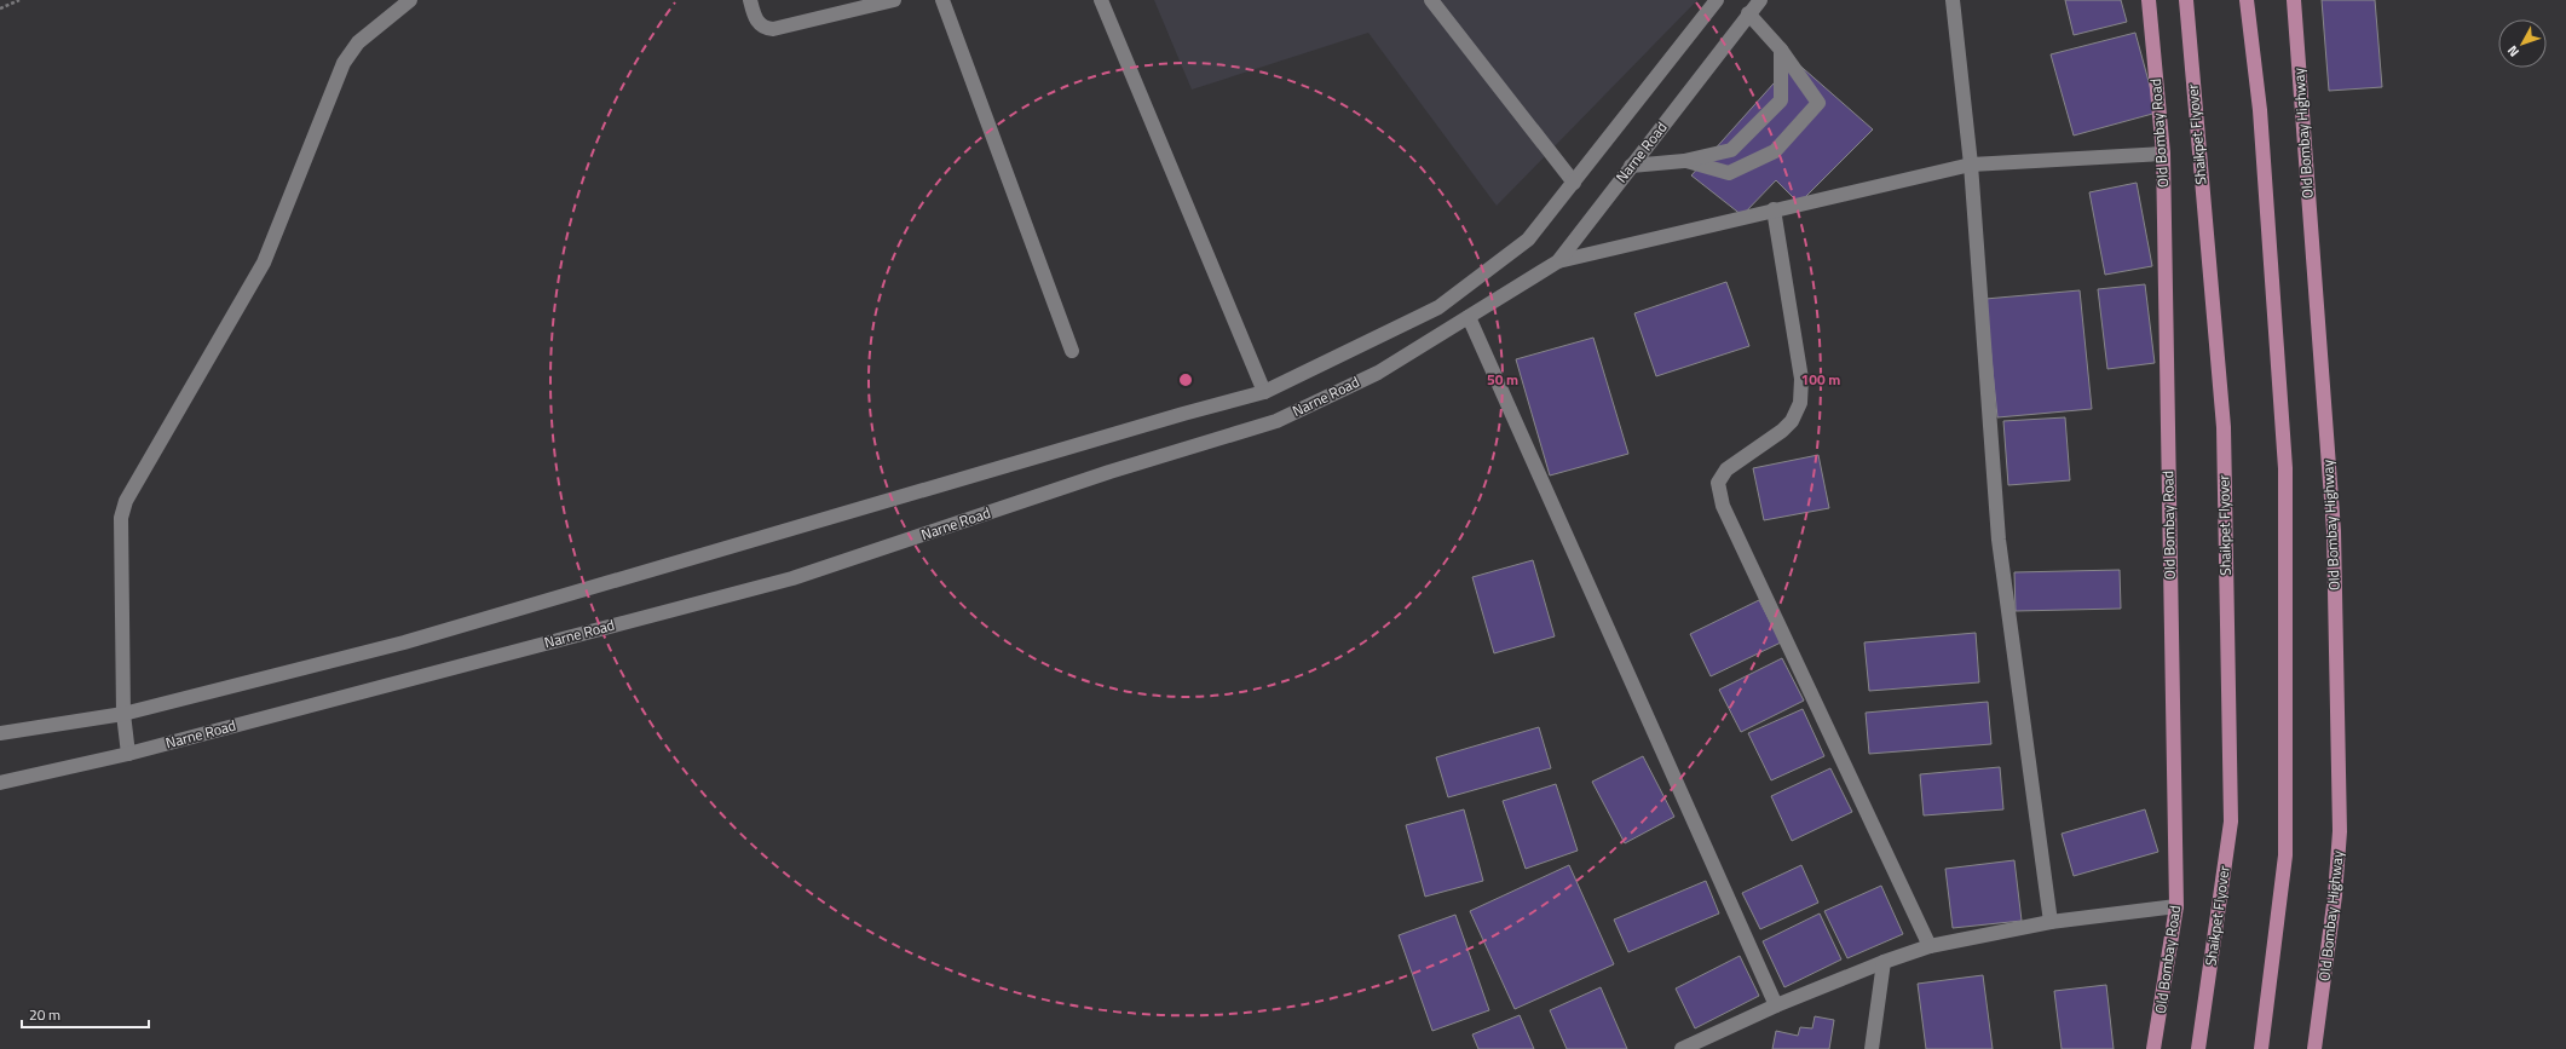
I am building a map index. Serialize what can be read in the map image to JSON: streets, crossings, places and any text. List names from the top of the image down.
{
  "streets": {
    "main road": ["Old Bombay Road", "Old Bombay Highway", "Shaikpet Flyover"],
    "street": ["Narne Road"]
  },
  "scale_bar": "20 m",
  "north": "bottom left",
  "rings": ["50 m", "100 m"]
}
